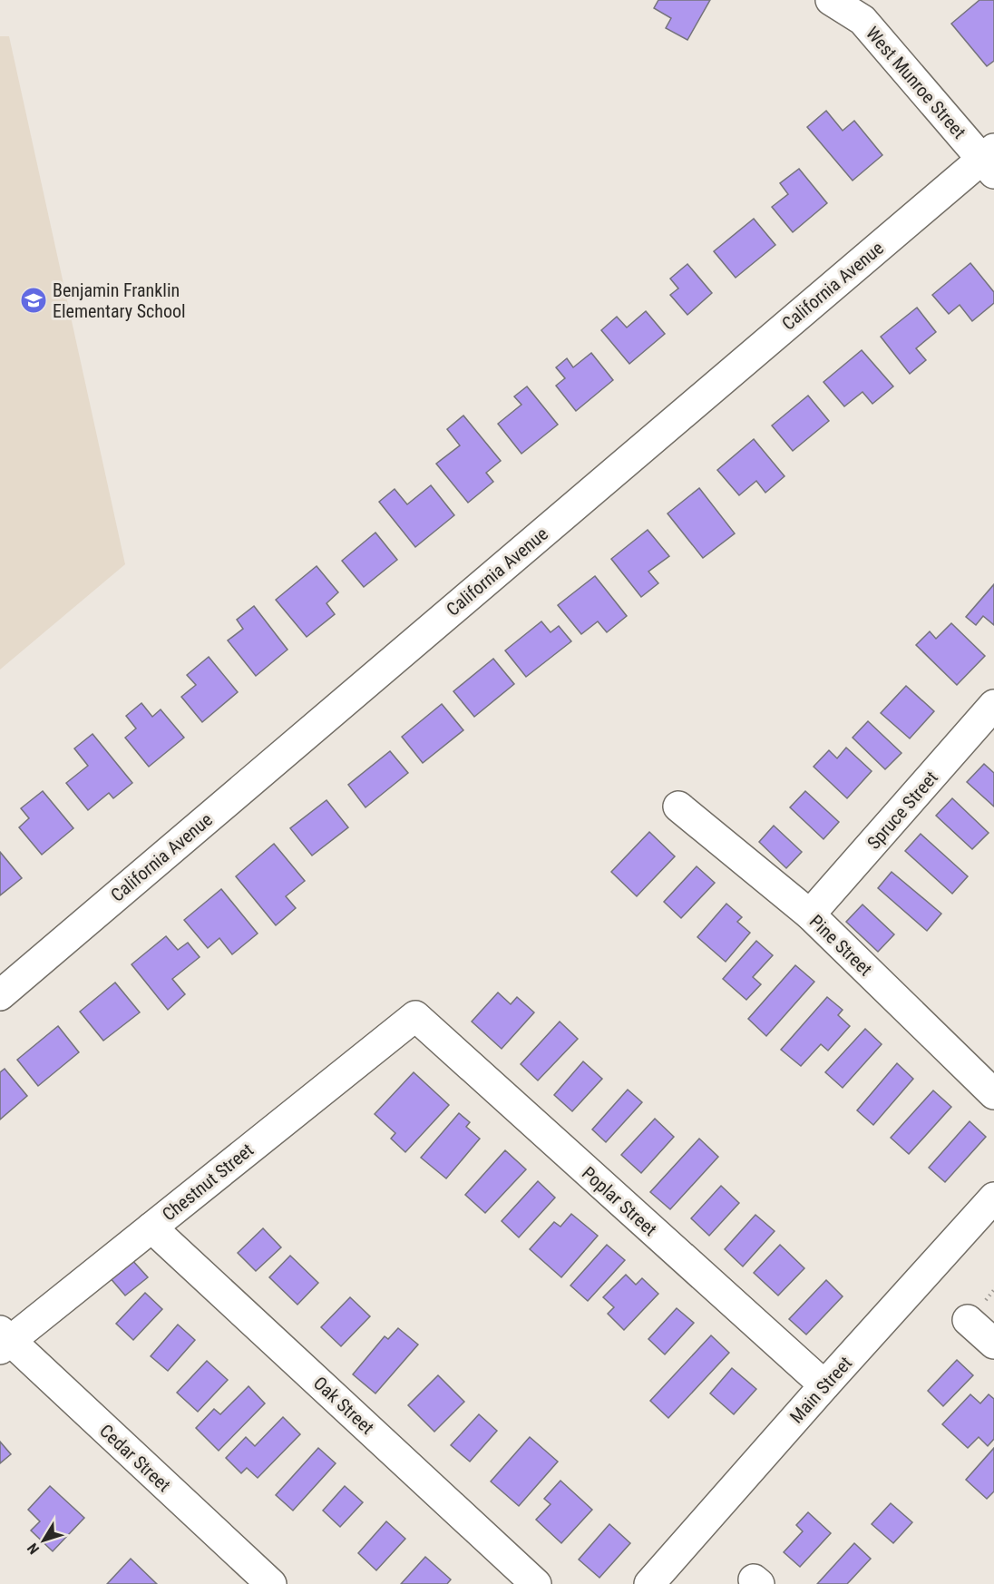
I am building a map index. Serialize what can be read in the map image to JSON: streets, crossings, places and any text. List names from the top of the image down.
{
  "streets": {
    "street": [
      "West Munroe Street",
      "California Avenue",
      "Spruce Street",
      "Pine Street",
      "Chestnut Street",
      "Poplar Street",
      "Main Street",
      "Oak Street",
      "Cedar Street"
    ]
  },
  "crossings": [
    ["West Munroe Street", "California Avenue"],
    ["Spruce Street", "Pine Street"],
    ["Chestnut Street", "Poplar Street"],
    ["Chestnut Street", "Oak Street"],
    ["Chestnut Street", "Cedar Street"],
    ["Poplar Street", "Main Street"]
  ],
  "places": {
    "school or university": ["Benjamin Franklin Elementary School"]
  },
  "north": "bottom left"
}
